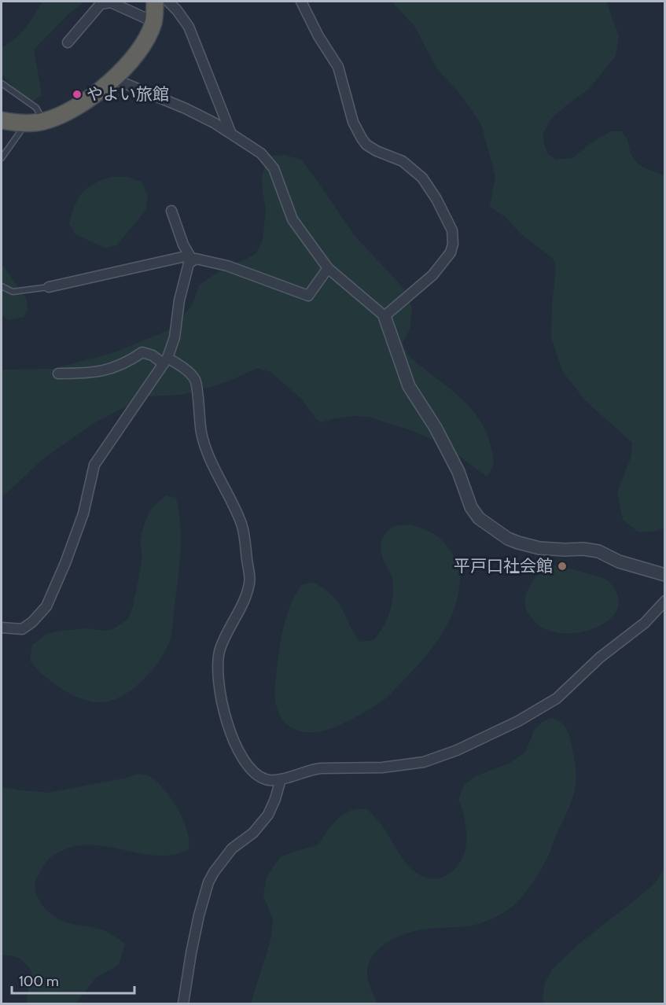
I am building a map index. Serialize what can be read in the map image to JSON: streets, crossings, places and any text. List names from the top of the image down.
{
  "places": ["やよい旅館", "平戸口社会館"],
  "scale_bar": "100 m"
}
